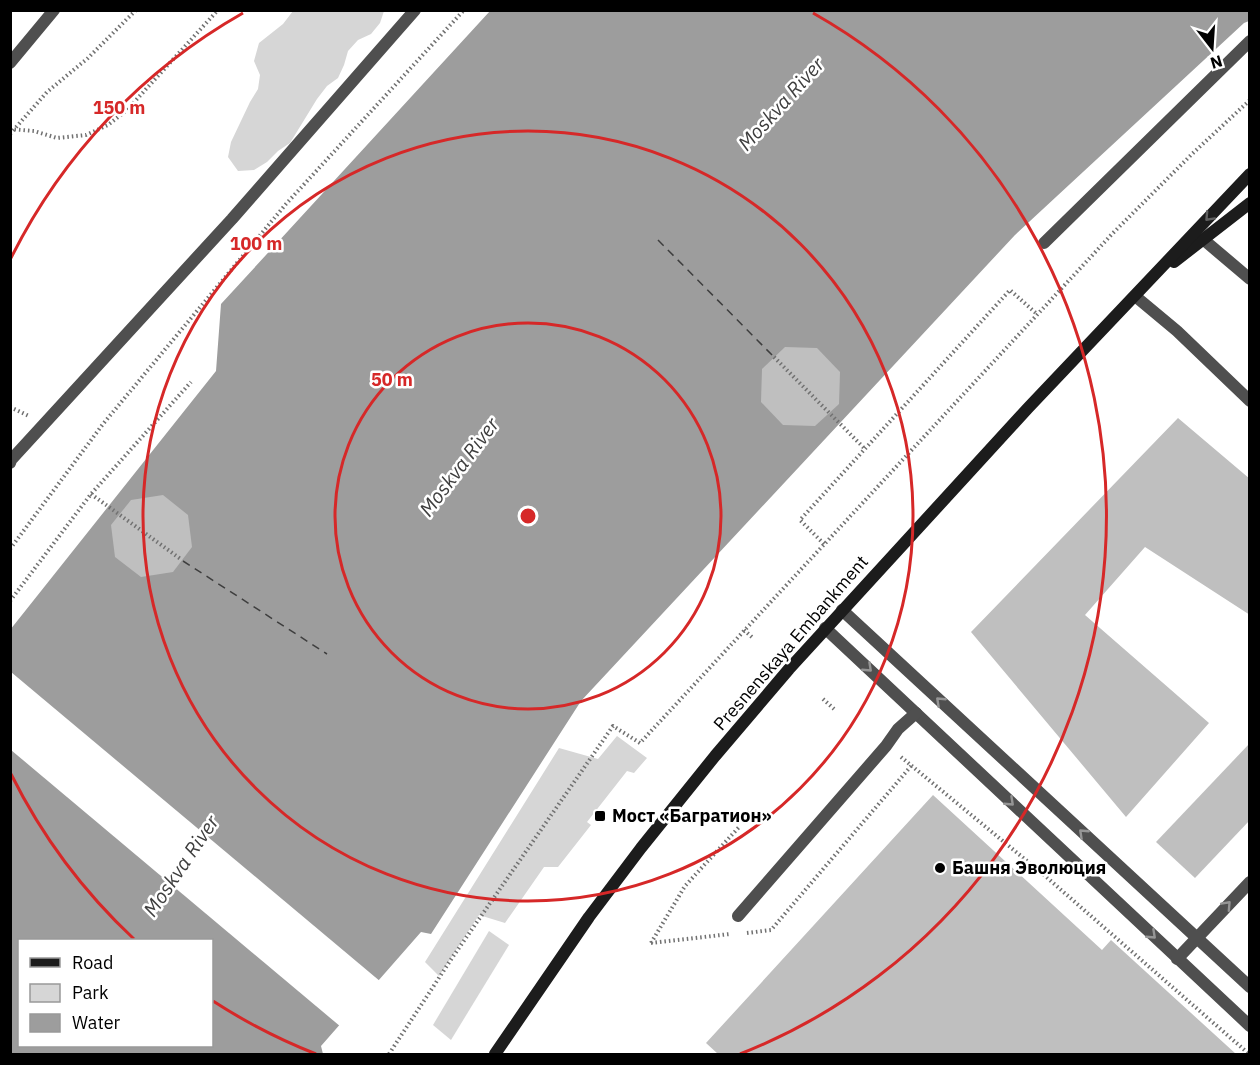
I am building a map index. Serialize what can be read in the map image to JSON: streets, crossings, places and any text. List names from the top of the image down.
{
  "streets": {
    "main road": ["Presnenskaya Embankment"]
  },
  "water": ["Moskva River"],
  "places": {
    "transit": ["Мост «Багратион»"],
    "other": ["Башня Эволюция"]
  },
  "legend": ["Road", "Park", "Water"],
  "north": "bottom",
  "rings": ["150 m", "100 m", "50 m"]
}
